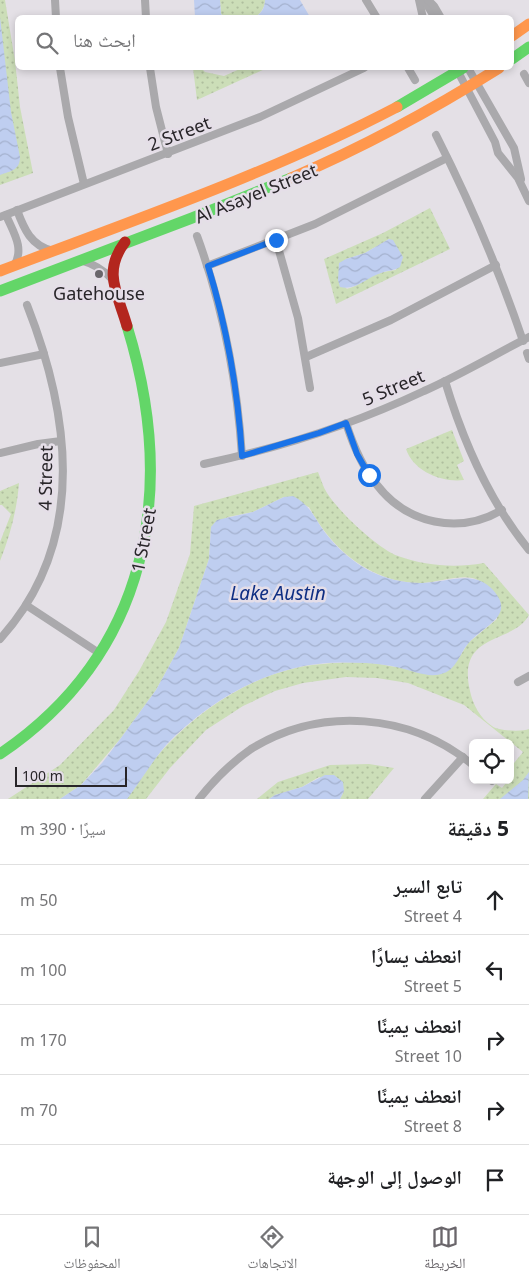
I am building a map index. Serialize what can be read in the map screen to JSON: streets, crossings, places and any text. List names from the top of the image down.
{
  "streets": {
    "main road": ["Al Asayel Street", "1 Street"],
    "street": ["2 Street", "5 Street", "4 Street"]
  },
  "crossings": [
    ["Al Asayel Street", "1 Street"]
  ],
  "water": ["Lake Austin"],
  "places": ["Gatehouse"],
  "scale_bar": "100 m",
  "page": {
    "search": "ابحث هنا",
    "scale": "100 m",
    "heading": ["5 دقيقة", "سيرًا · 390 m"],
    "list": [
      ["تابع السير", "4 Street", "50 m"],
      ["انعطف يسارًا", "5 Street", "100 m"],
      ["انعطف يمينًا", "10 Street", "170 m"],
      ["انعطف يمينًا", "8 Street", "70 m"],
      "الوصول إلى الوجهة"
    ],
    "nav": ["الخريطة", "الاتجاهات", "المحفوظات"]
  }
}
